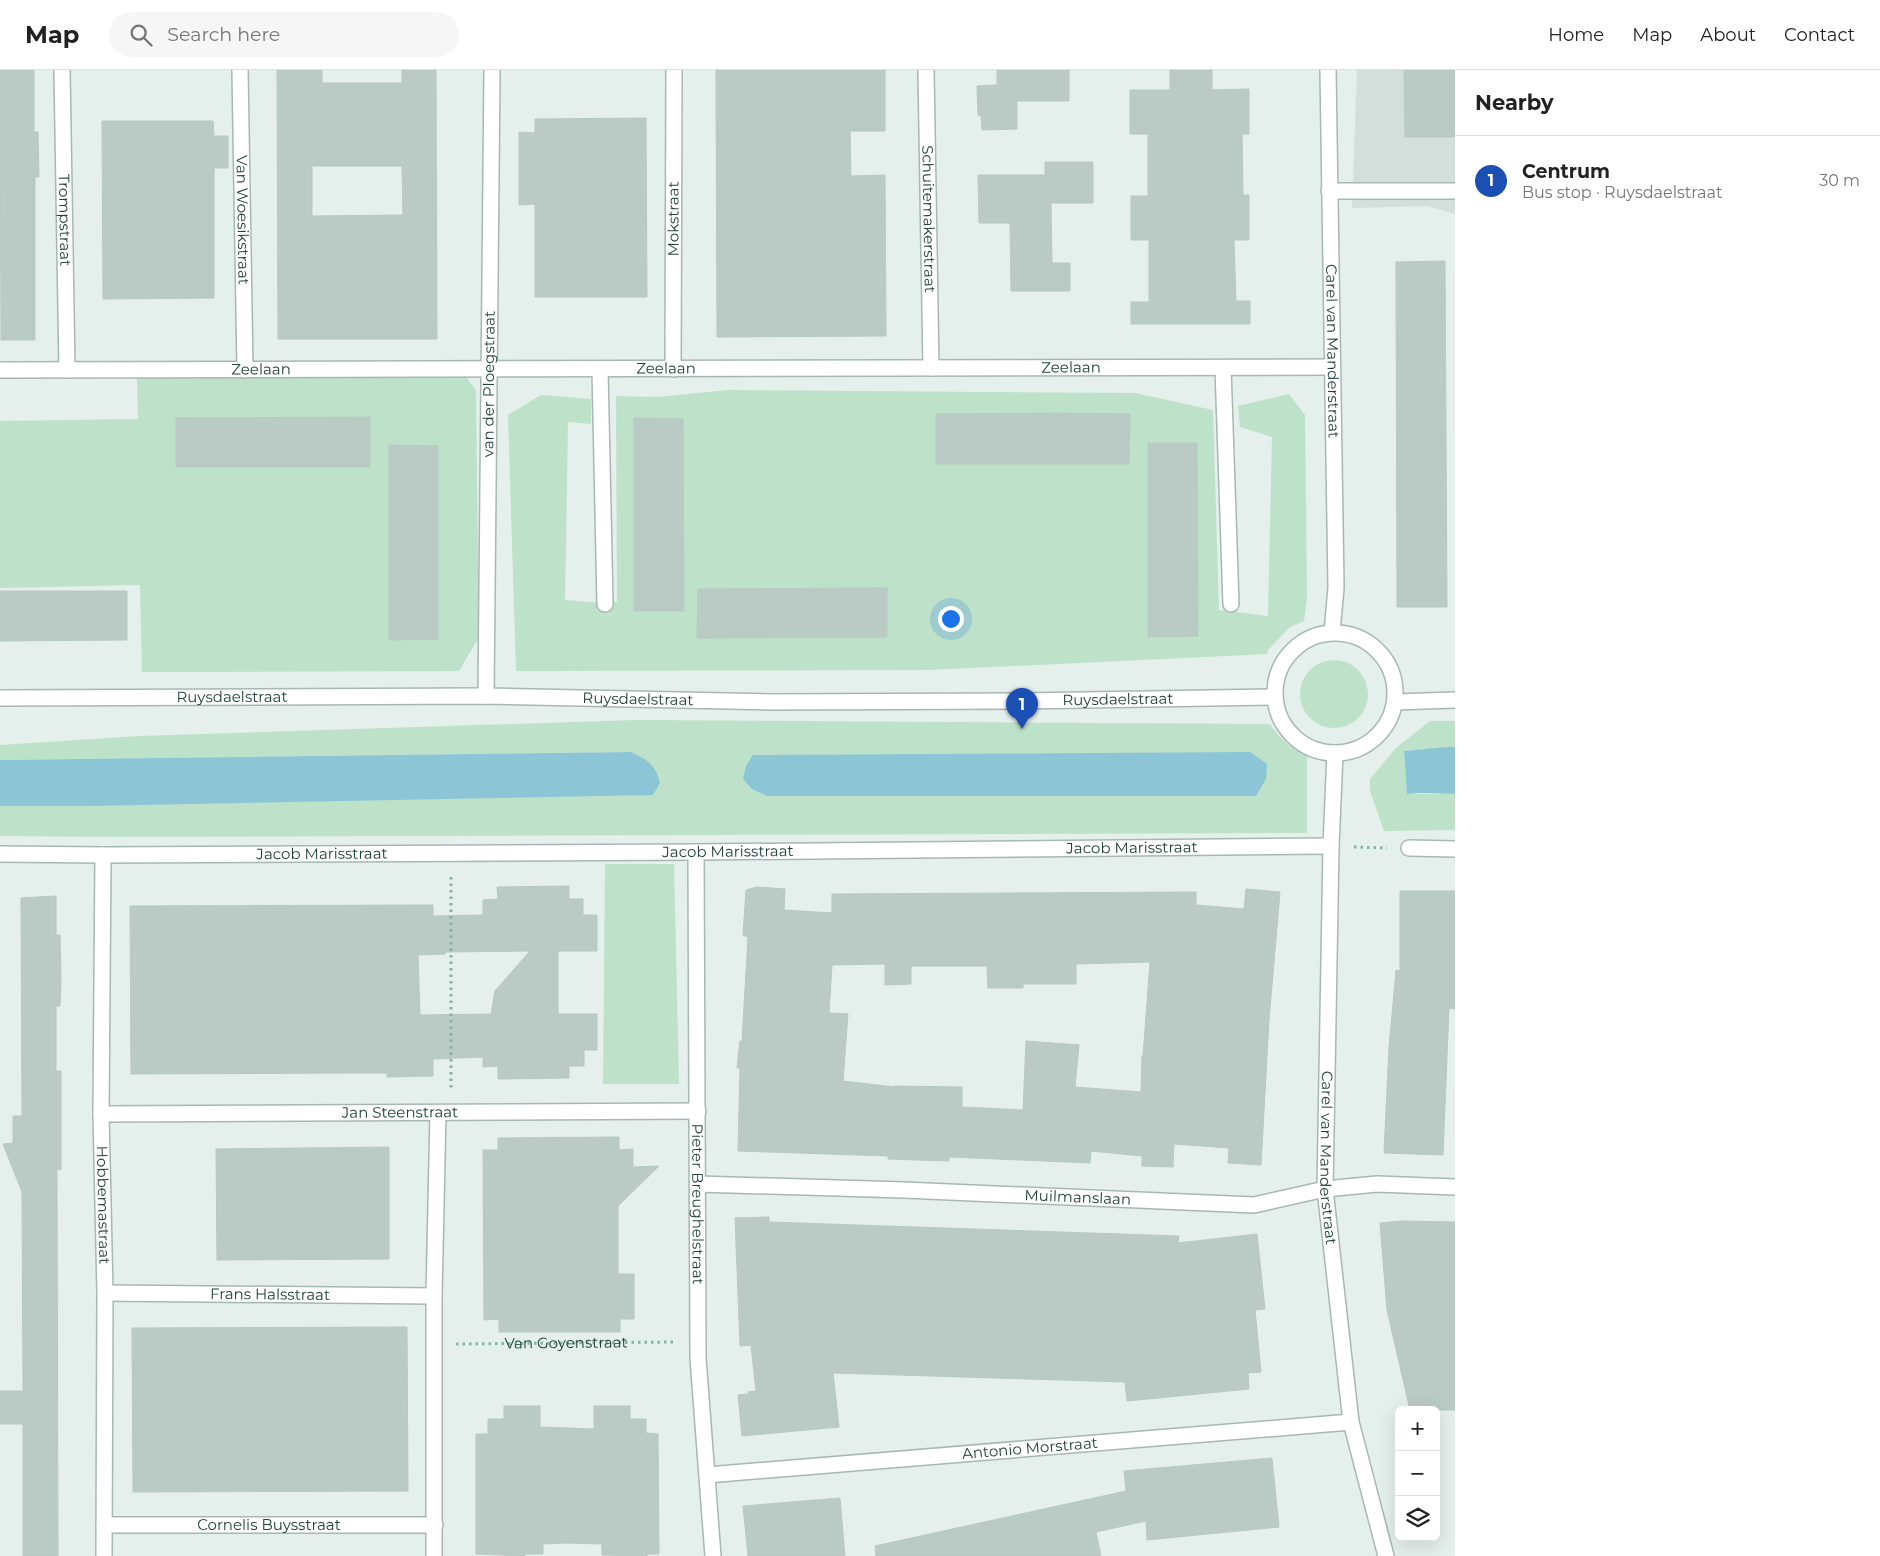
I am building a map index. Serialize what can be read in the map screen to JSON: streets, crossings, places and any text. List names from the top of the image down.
{
  "streets": {
    "street": [
      "Mokstraat",
      "Schuitemakerstraat",
      "Trompstraat",
      "Van Woesikstraat",
      "Carel van Manderstraat",
      "Zeelaan",
      "van der Ploegstraat",
      "Ruysdaelstraat",
      "Jacob Marisstraat",
      "Jan Steenstraat",
      "Muilmanslaan",
      "Pieter Breughelstraat",
      "Hobbemastraat",
      "Frans Halsstraat",
      "Antonio Morstraat",
      "Cornelis Buysstraat"
    ],
    "path": ["Van Goyenstraat"]
  },
  "crossings": [
    ["Mokstraat", "Zeelaan"],
    ["Schuitemakerstraat", "Zeelaan"],
    ["Trompstraat", "Zeelaan"],
    ["Van Woesikstraat", "Zeelaan"],
    ["Carel van Manderstraat", "Zeelaan"],
    ["Carel van Manderstraat", "Ruysdaelstraat"],
    ["Carel van Manderstraat", "Jacob Marisstraat"],
    ["Carel van Manderstraat", "Muilmanslaan"],
    ["Carel van Manderstraat", "Antonio Morstraat"],
    ["Zeelaan", "van der Ploegstraat"],
    ["van der Ploegstraat", "Ruysdaelstraat"],
    ["Jacob Marisstraat", "Pieter Breughelstraat"],
    ["Jacob Marisstraat", "Hobbemastraat"],
    ["Jan Steenstraat", "Pieter Breughelstraat"],
    ["Jan Steenstraat", "Hobbemastraat"],
    ["Muilmanslaan", "Pieter Breughelstraat"],
    ["Pieter Breughelstraat", "Van Goyenstraat"],
    ["Pieter Breughelstraat", "Antonio Morstraat"],
    ["Hobbemastraat", "Frans Halsstraat"],
    ["Hobbemastraat", "Cornelis Buysstraat"]
  ],
  "page": {
    "header": "Map",
    "search": "Search here",
    "nav": [
      "Home",
      "Map",
      "About",
      "Contact"
    ],
    "heading": "Nearby",
    "list": [
      {
        "mark": "1",
        "name": "Centrum",
        "note": "Bus stop · Ruysdaelstraat",
        "value": "30 m"
      }
    ],
    "pins": "1",
    "map_buttons": ["+", "−"]
  }
}
